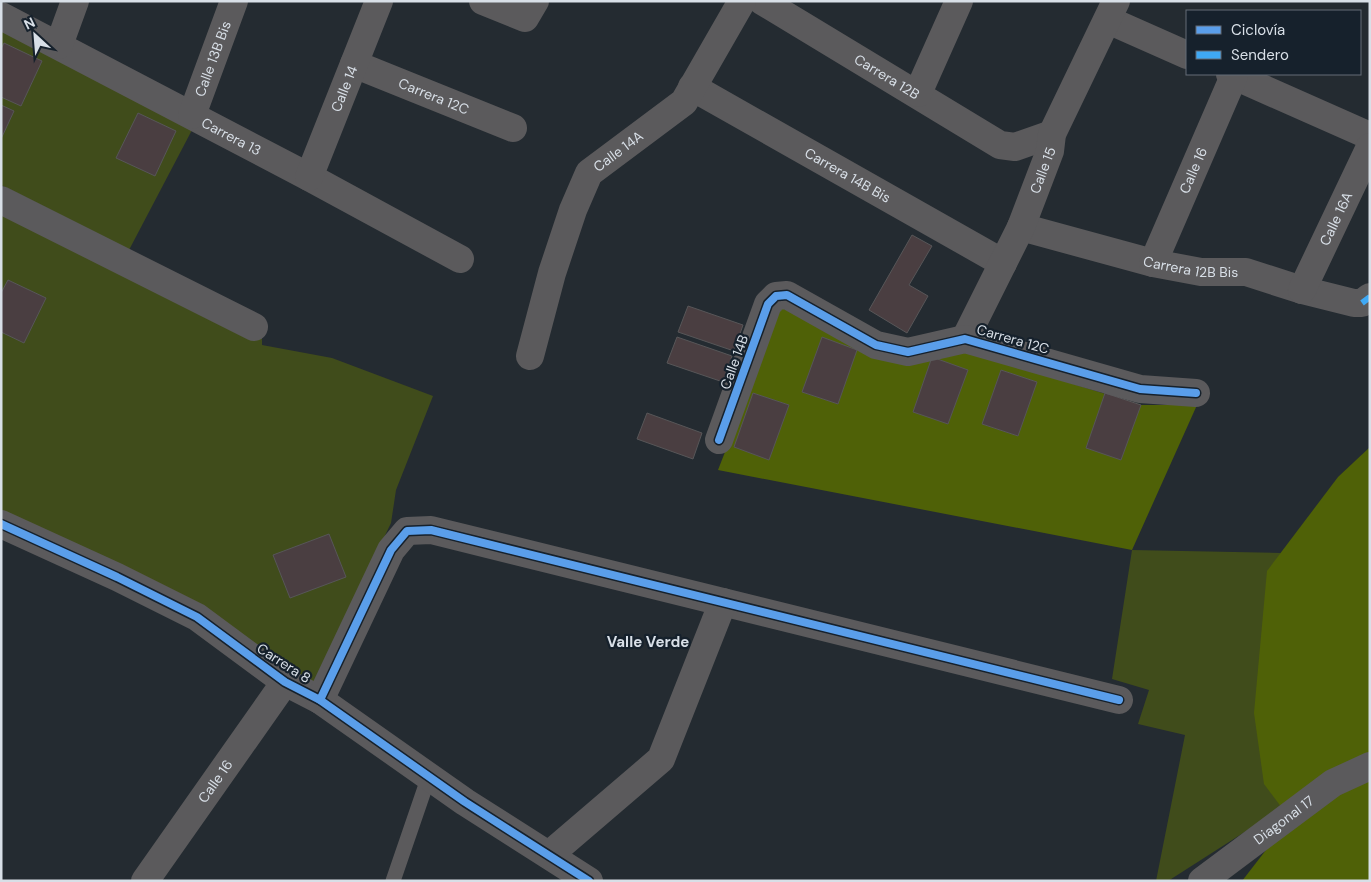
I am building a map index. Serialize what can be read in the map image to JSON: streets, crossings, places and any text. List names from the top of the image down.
{
  "streets": {
    "street": [
      "Calle 13B Bis",
      "Carrera 12B",
      "Calle 14",
      "Carrera 12C",
      "Carrera 13",
      "Calle 14A",
      "Calle 16",
      "Calle 15",
      "Carrera 14B Bis",
      "Calle 16A",
      "Carrera 12B Bis",
      "Calle 14B",
      "Carrera 8",
      "Diagonal 17"
    ]
  },
  "crossings": [
    ["Calle 13B Bis", "Carrera 13"],
    ["Carrera 12B", "Calle 15"],
    ["Calle 14", "Carrera 12C"],
    ["Calle 14", "Carrera 13"],
    ["Carrera 12C", "Calle 15"],
    ["Carrera 12C", "Calle 14B"],
    ["Calle 14A", "Carrera 14B Bis"],
    ["Calle 16", "Carrera 12B Bis"],
    ["Calle 16", "Carrera 8"],
    ["Calle 15", "Carrera 14B Bis"],
    ["Calle 15", "Carrera 12B Bis"],
    ["Calle 16A", "Carrera 12B Bis"]
  ],
  "districts": ["Valle Verde"],
  "legend": ["Ciclovía", "Sendero"],
  "north": "top left"
}
